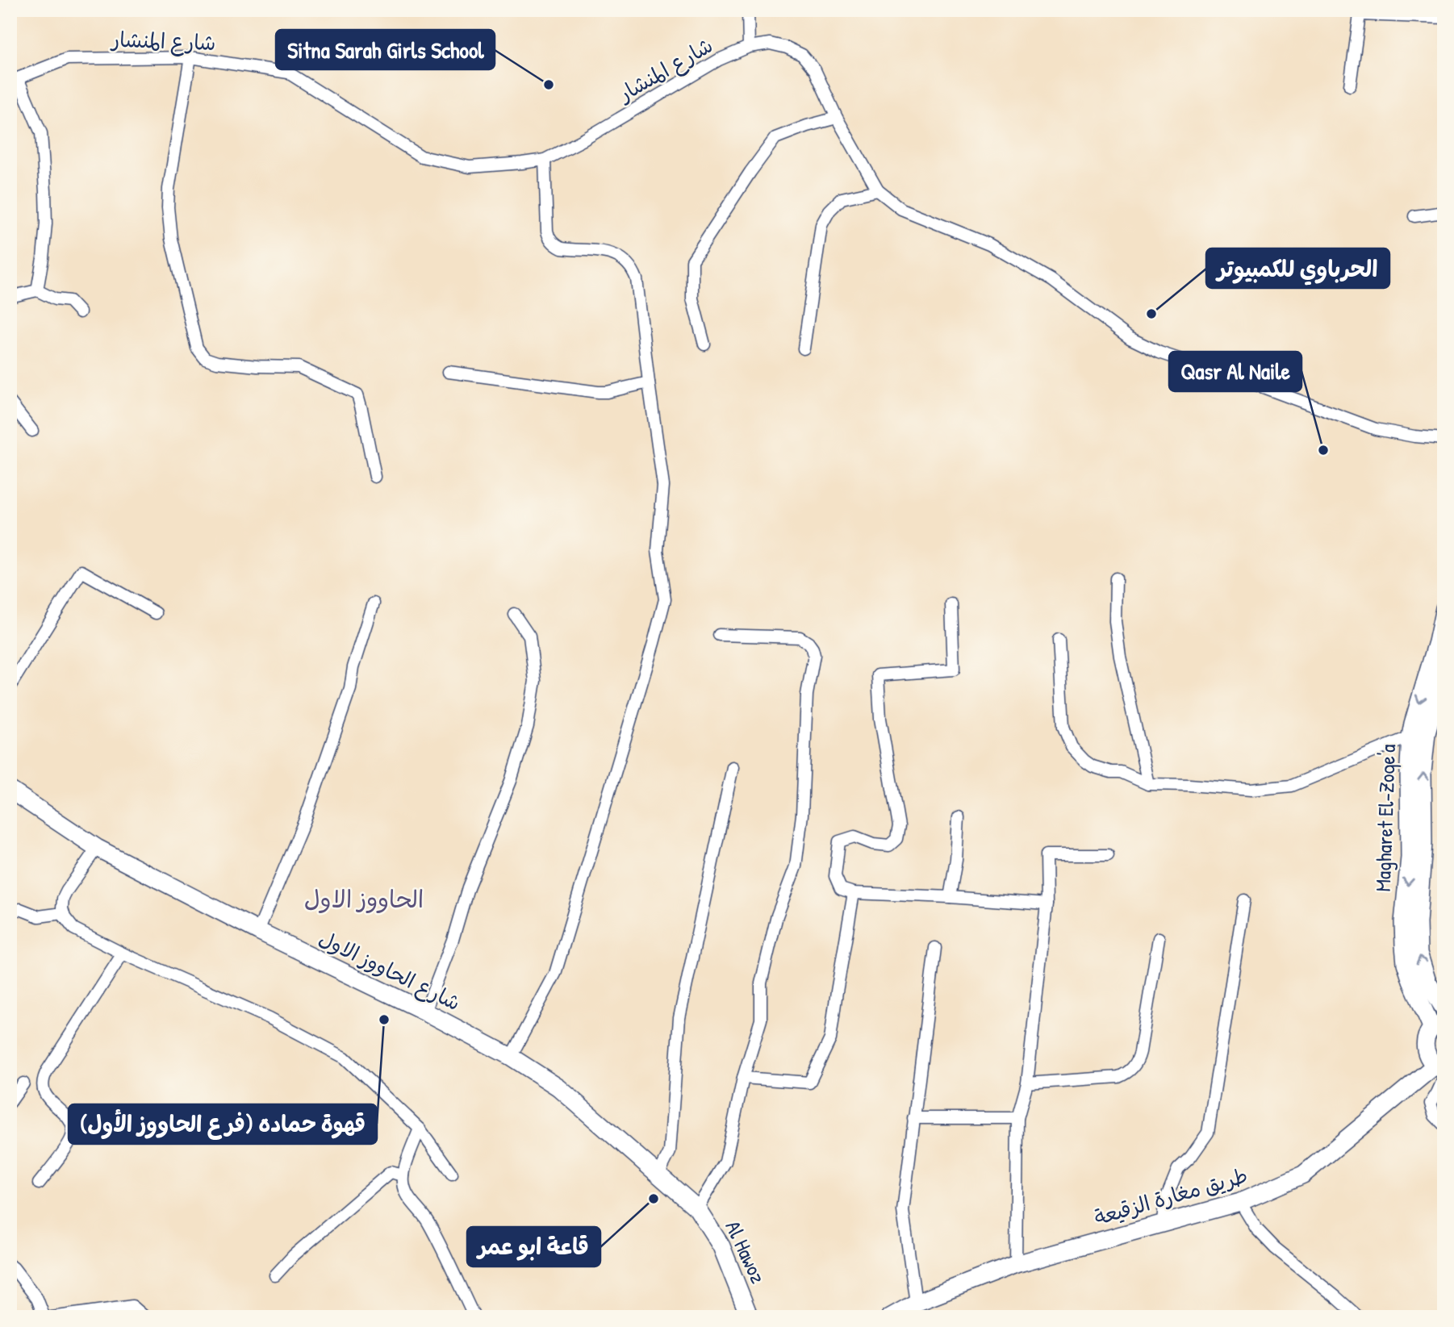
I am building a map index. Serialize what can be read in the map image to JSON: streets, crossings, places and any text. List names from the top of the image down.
{
  "streets": {
    "street": [
      "شارع المنشار",
      "Magharet El-Zoqe'a",
      "شارع الحاووز الاول",
      "طريق مغارة الزقيعة",
      "Al Hawoz"
    ]
  },
  "crossings": [
    ["شارع الحاووز الاول", "Al Hawoz"]
  ],
  "districts": ["الحاووز الاول"],
  "places": [
    "Sitna Sarah Girls School",
    "الحرباوي للكمبيوتر",
    "Qasr Al Naile",
    "قهوة حماده (فرع الحاووز الأول)",
    "قاعة ابو عمر"
  ]
}
